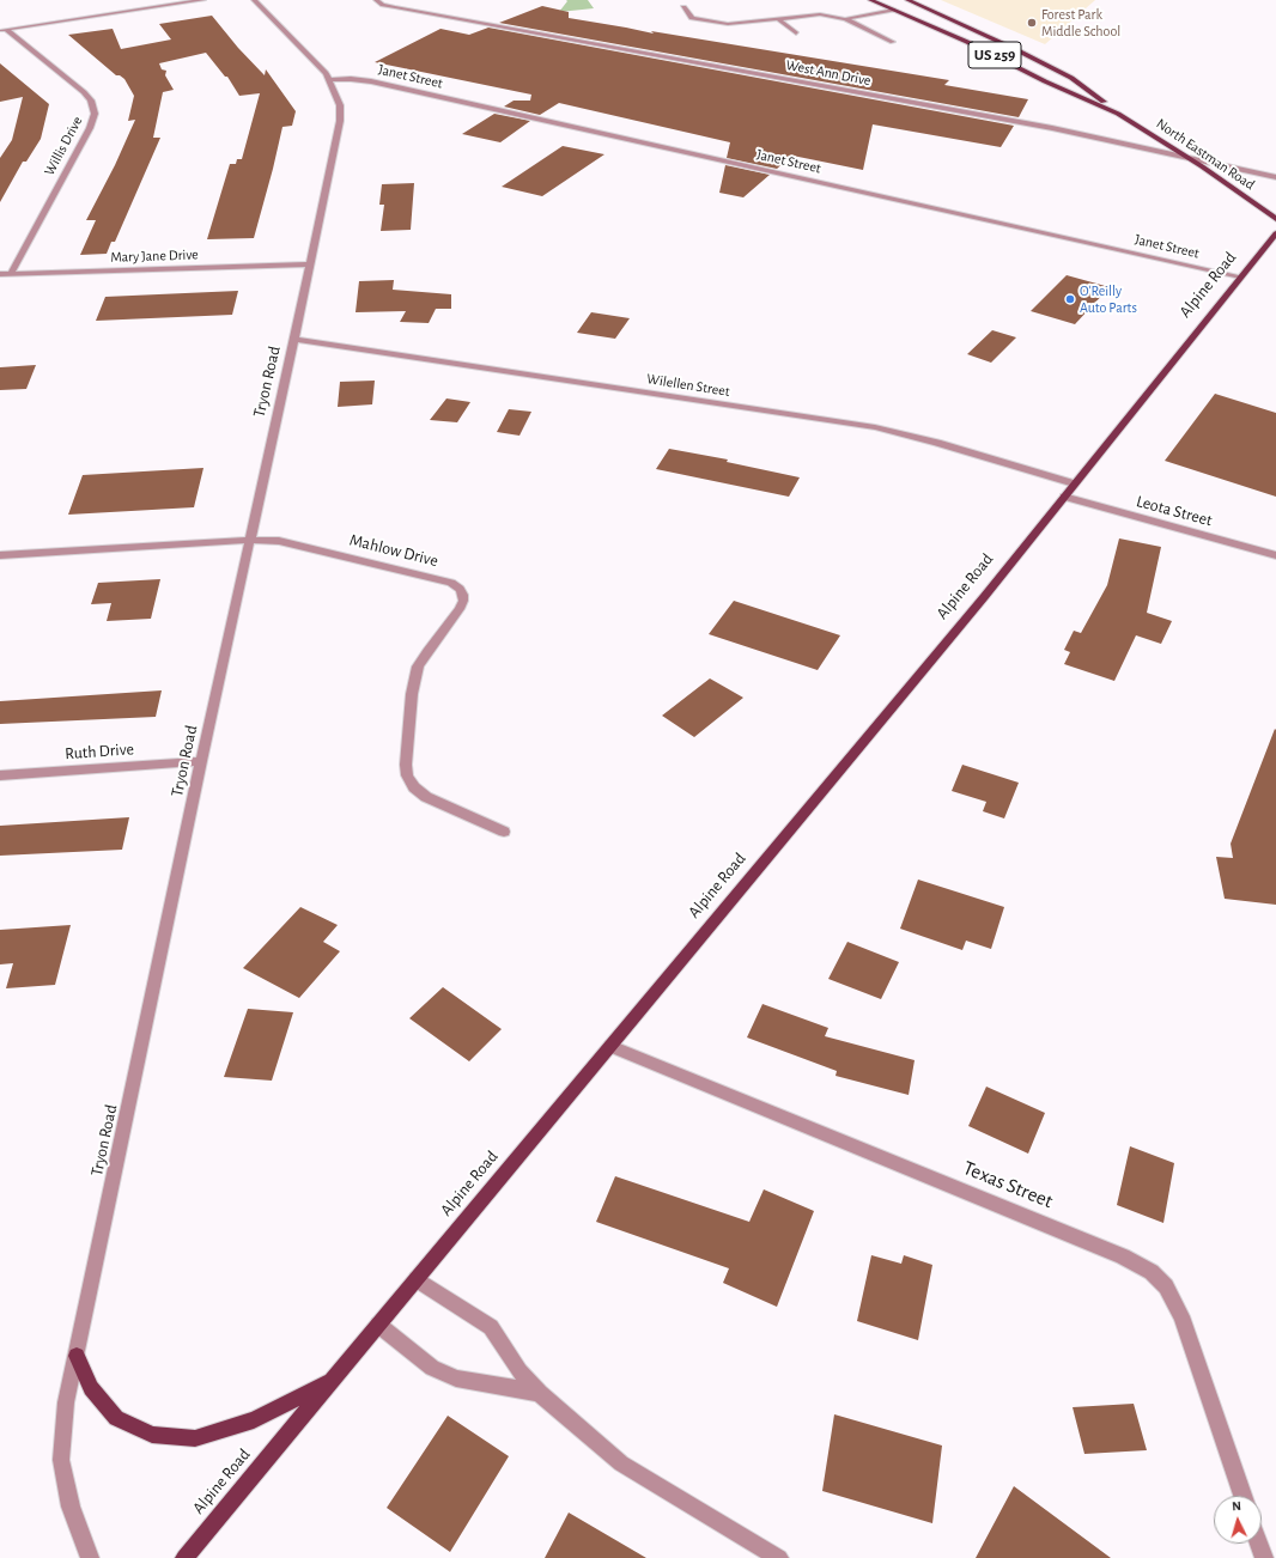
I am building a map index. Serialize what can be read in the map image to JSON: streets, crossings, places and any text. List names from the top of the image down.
{
  "streets": {
    "main road": ["US 259", "North Eastman Road", "Alpine Road"],
    "street": [
      "West Ann Drive",
      "Janet Street",
      "Willis Drive",
      "Mary Jane Drive",
      "Tryon Road",
      "Wilellen Street",
      "Leota Street",
      "Mahlow Drive",
      "Ruth Drive",
      "Texas Street"
    ]
  },
  "crossings": [
    ["West Ann Drive", "North Eastman Road"],
    ["Janet Street", "Alpine Road"],
    ["Janet Street", "Tryon Road"],
    ["Willis Drive", "Mary Jane Drive"],
    ["Mary Jane Drive", "Tryon Road"],
    ["Alpine Road", "Wilellen Street"],
    ["Alpine Road", "Leota Street"],
    ["Alpine Road", "Texas Street"],
    ["Tryon Road", "Wilellen Street"],
    ["Tryon Road", "Mahlow Drive"],
    ["Tryon Road", "Ruth Drive"]
  ],
  "places": ["Forest Park Middle School", "O'Reilly Auto Parts"],
  "north": "top"
}
